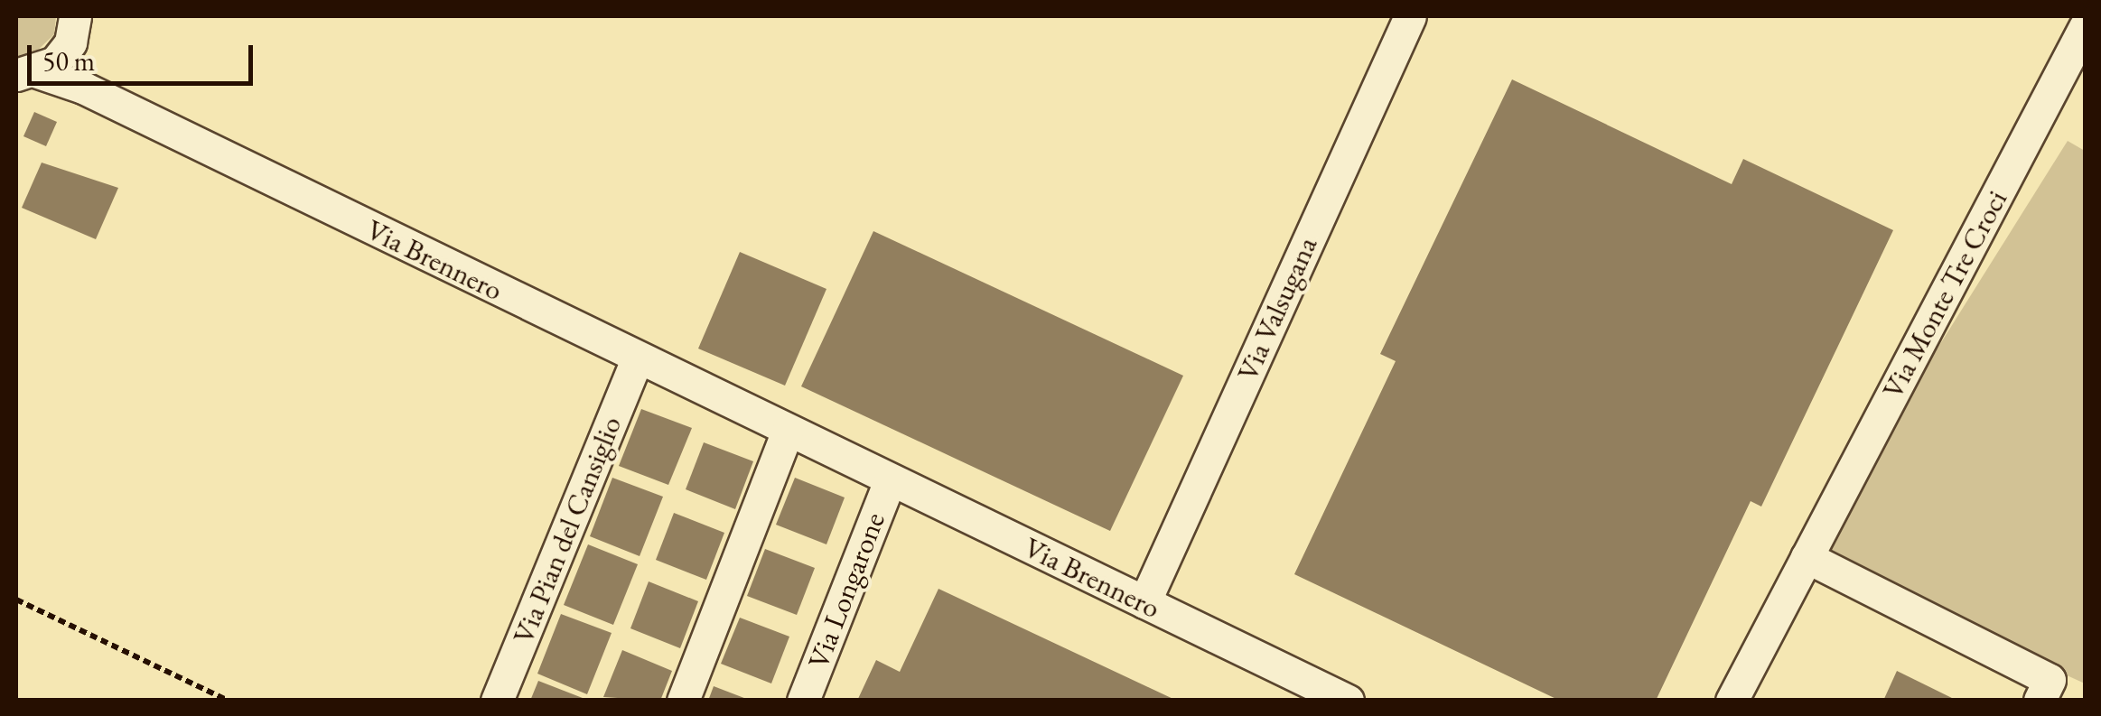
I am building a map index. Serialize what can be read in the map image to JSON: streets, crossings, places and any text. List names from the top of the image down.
{
  "streets": {
    "street": [
      "Via Brennero",
      "Via Monte Tre Croci",
      "Via Valsugana",
      "Via Pian del Cansiglio",
      "Via Longarone"
    ]
  },
  "crossings": [
    ["Via Brennero", "Via Valsugana"],
    ["Via Brennero", "Via Pian del Cansiglio"],
    ["Via Brennero", "Via Longarone"]
  ],
  "scale_bar": "50 m"
}
